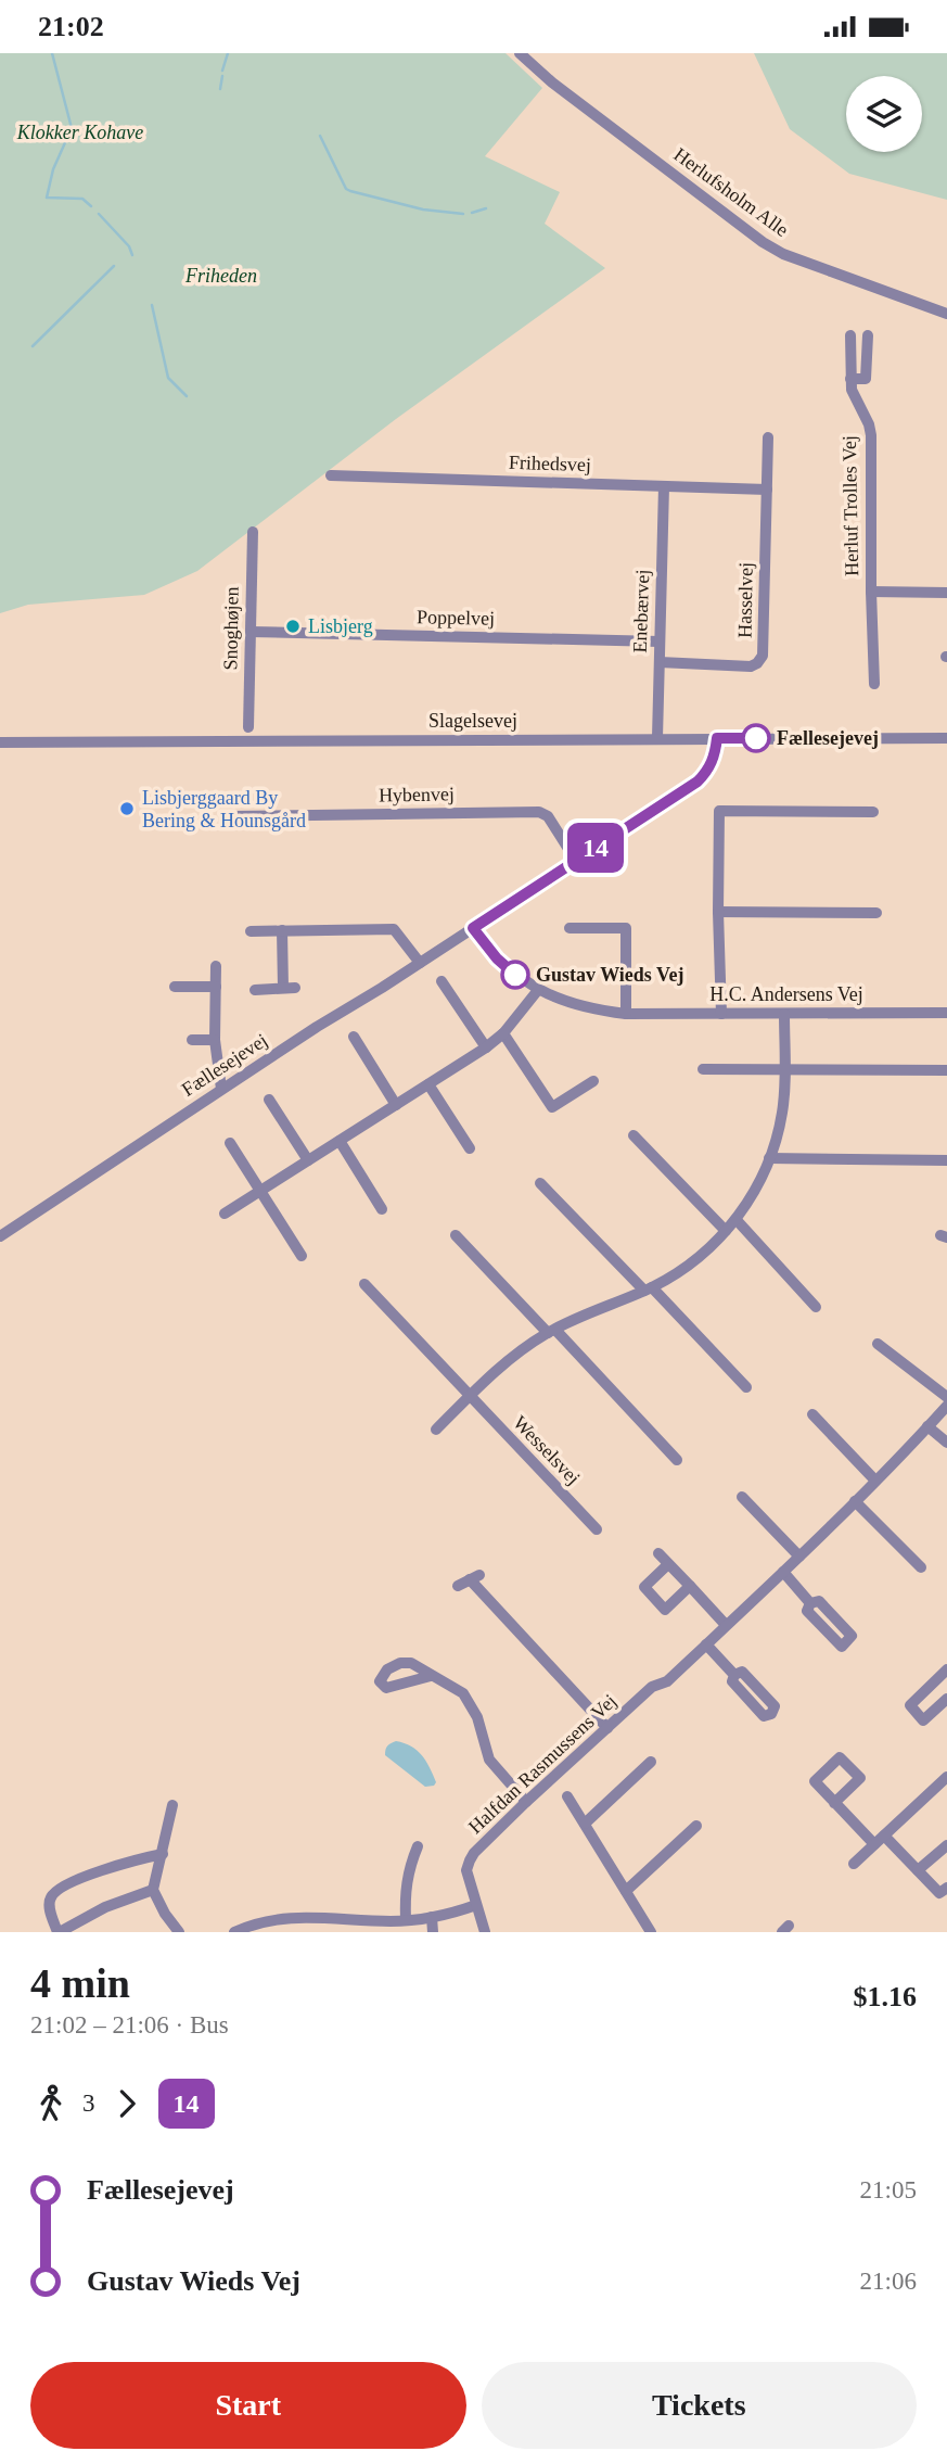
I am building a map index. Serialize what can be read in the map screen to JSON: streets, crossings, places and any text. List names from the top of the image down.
{
  "streets": {
    "street": [
      "Herlufsholm Alle",
      "Frihedsvej",
      "Herluf Trolles Vej",
      "Hasselvej",
      "Enebærvej",
      "Poppelvej",
      "Snoghøjen",
      "Slagelsevej",
      "Hybenvej",
      "H.C. Andersens Vej",
      "Fællesejevej",
      "Wesselsvej",
      "Halfdan Rasmussens Vej"
    ]
  },
  "crossings": [
    ["Frihedsvej", "Hasselvej"],
    ["Frihedsvej", "Enebærvej"],
    ["Hasselvej", "Enebærvej"],
    ["Enebærvej", "Poppelvej"],
    ["Enebærvej", "Slagelsevej"],
    ["Poppelvej", "Snoghøjen"],
    ["Slagelsevej", "Fællesejevej"],
    ["Hybenvej", "Fællesejevej"],
    ["H.C. Andersens Vej", "Fællesejevej"]
  ],
  "parks": ["Klokker Kohave", "Friheden"],
  "places": [
    "Lisbjerg",
    "Fællesejevej",
    "Lisbjerggaard By Bering & Hounsgård",
    "Gustav Wieds Vej"
  ],
  "lines": ["bus line 14"],
  "page": {
    "status": "21:02",
    "on_map": "14",
    "heading": ["4 min", "21:02 – 21:06 · Bus", "$1.16"],
    "legs": ["3", "14"],
    "list": [
      {
        "name": "Fællesejevej",
        "value": "21:05"
      },
      {
        "name": "Gustav Wieds Vej",
        "value": "21:06"
      }
    ],
    "buttons": ["Start", "Tickets"]
  }
}
